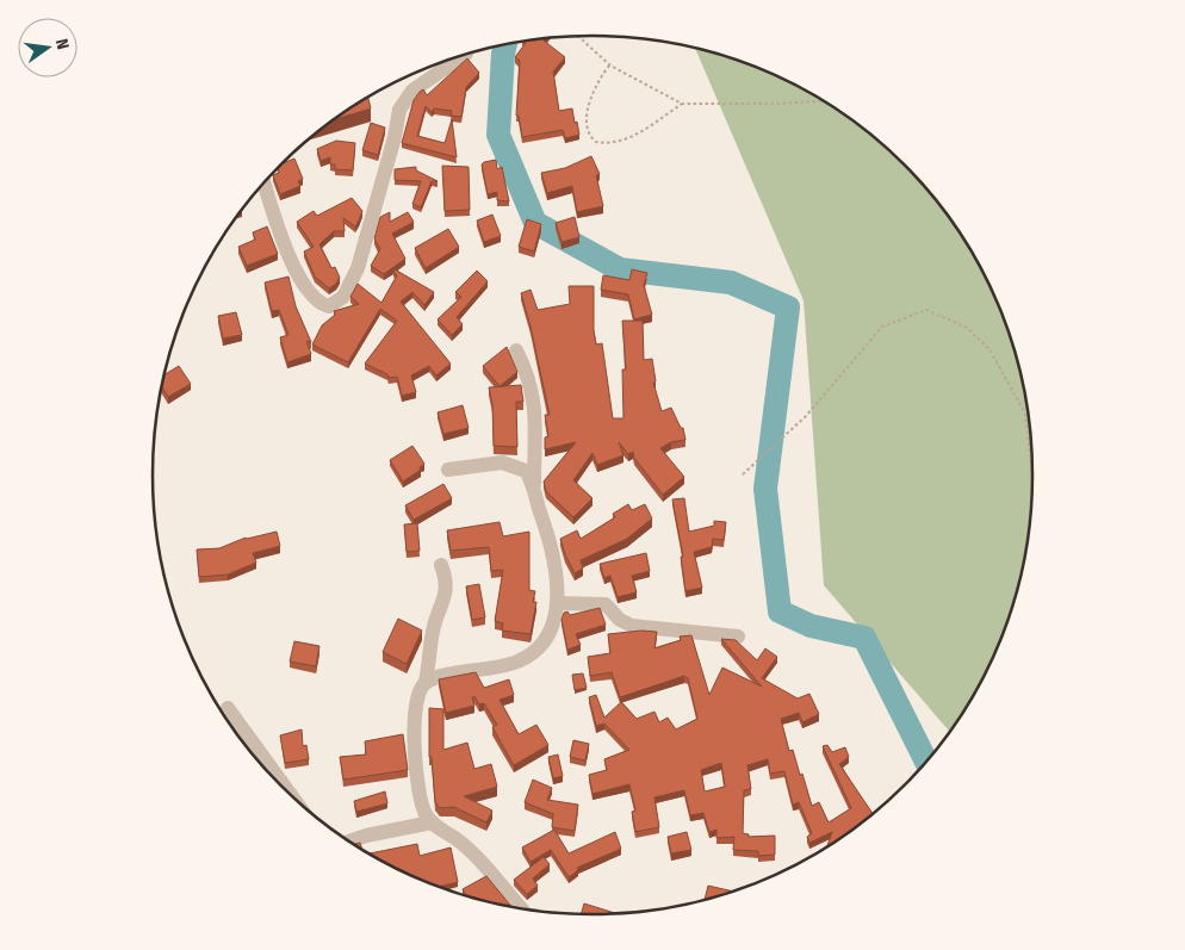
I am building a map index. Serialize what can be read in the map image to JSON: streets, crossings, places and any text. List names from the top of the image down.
{
  "north": "right"
}
